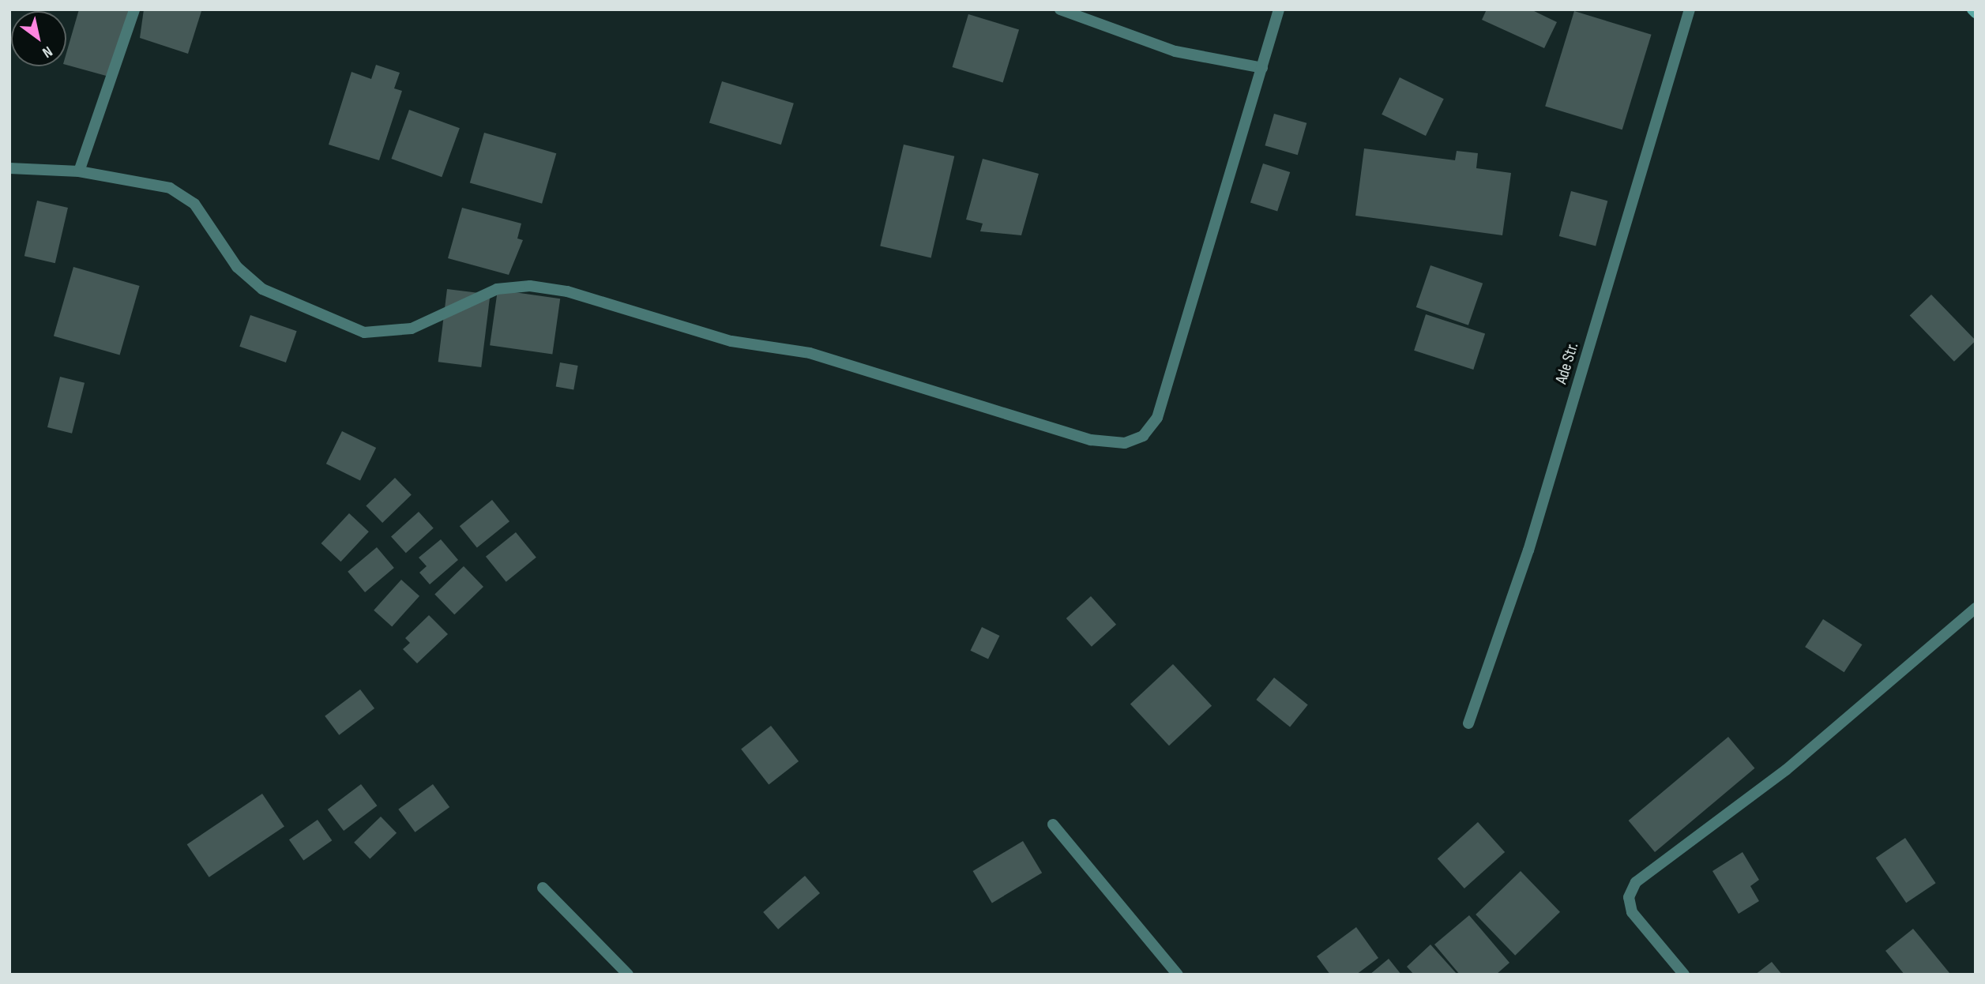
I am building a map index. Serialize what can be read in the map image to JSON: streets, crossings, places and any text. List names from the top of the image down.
{
  "streets": {
    "street": ["Ade Str."]
  },
  "north": "bottom right"
}
